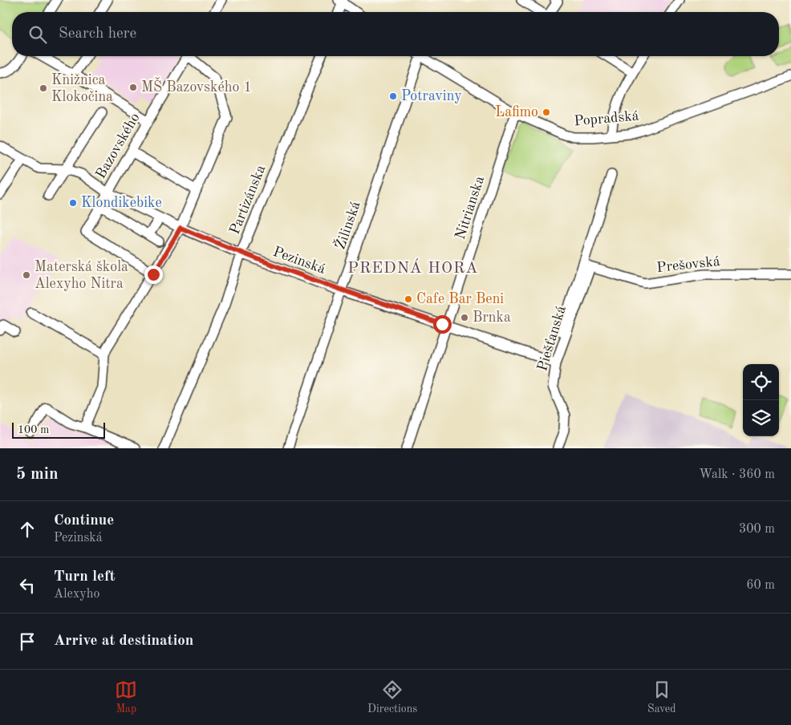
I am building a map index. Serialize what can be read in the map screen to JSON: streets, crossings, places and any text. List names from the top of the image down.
{
  "streets": {
    "street": [
      "Popradská",
      "Bazovského",
      "Partizánska",
      "Nitrianska",
      "Žilinská",
      "Pezinská",
      "Prešovská",
      "Piešťanská"
    ]
  },
  "crossings": [
    ["Popradská", "Nitrianska"],
    ["Bazovského", "Pezinská"],
    ["Partizánska", "Pezinská"],
    ["Nitrianska", "Pezinská"],
    ["Žilinská", "Pezinská"],
    ["Pezinská", "Piešťanská"],
    ["Prešovská", "Piešťanská"]
  ],
  "districts": ["PREDNÁ HORA"],
  "places": [
    "MŠ Bazovského 1",
    "Knižnica Klokočina",
    "Potraviny",
    "Lafimo",
    "Klondikebike",
    "Materská škola Alexyho Nitra",
    "Cafe Bar Beni",
    "Brnka"
  ],
  "scale_bar": "100 m",
  "page": {
    "search": "Search here",
    "scale": "100 m",
    "heading": ["5 min", "Walk · 360 m"],
    "list": [
      ["Continue", "Pezinská", "300 m"],
      ["Turn left", "Alexyho", "60 m"],
      "Arrive at destination"
    ],
    "nav": ["Map", "Directions", "Saved"]
  }
}
